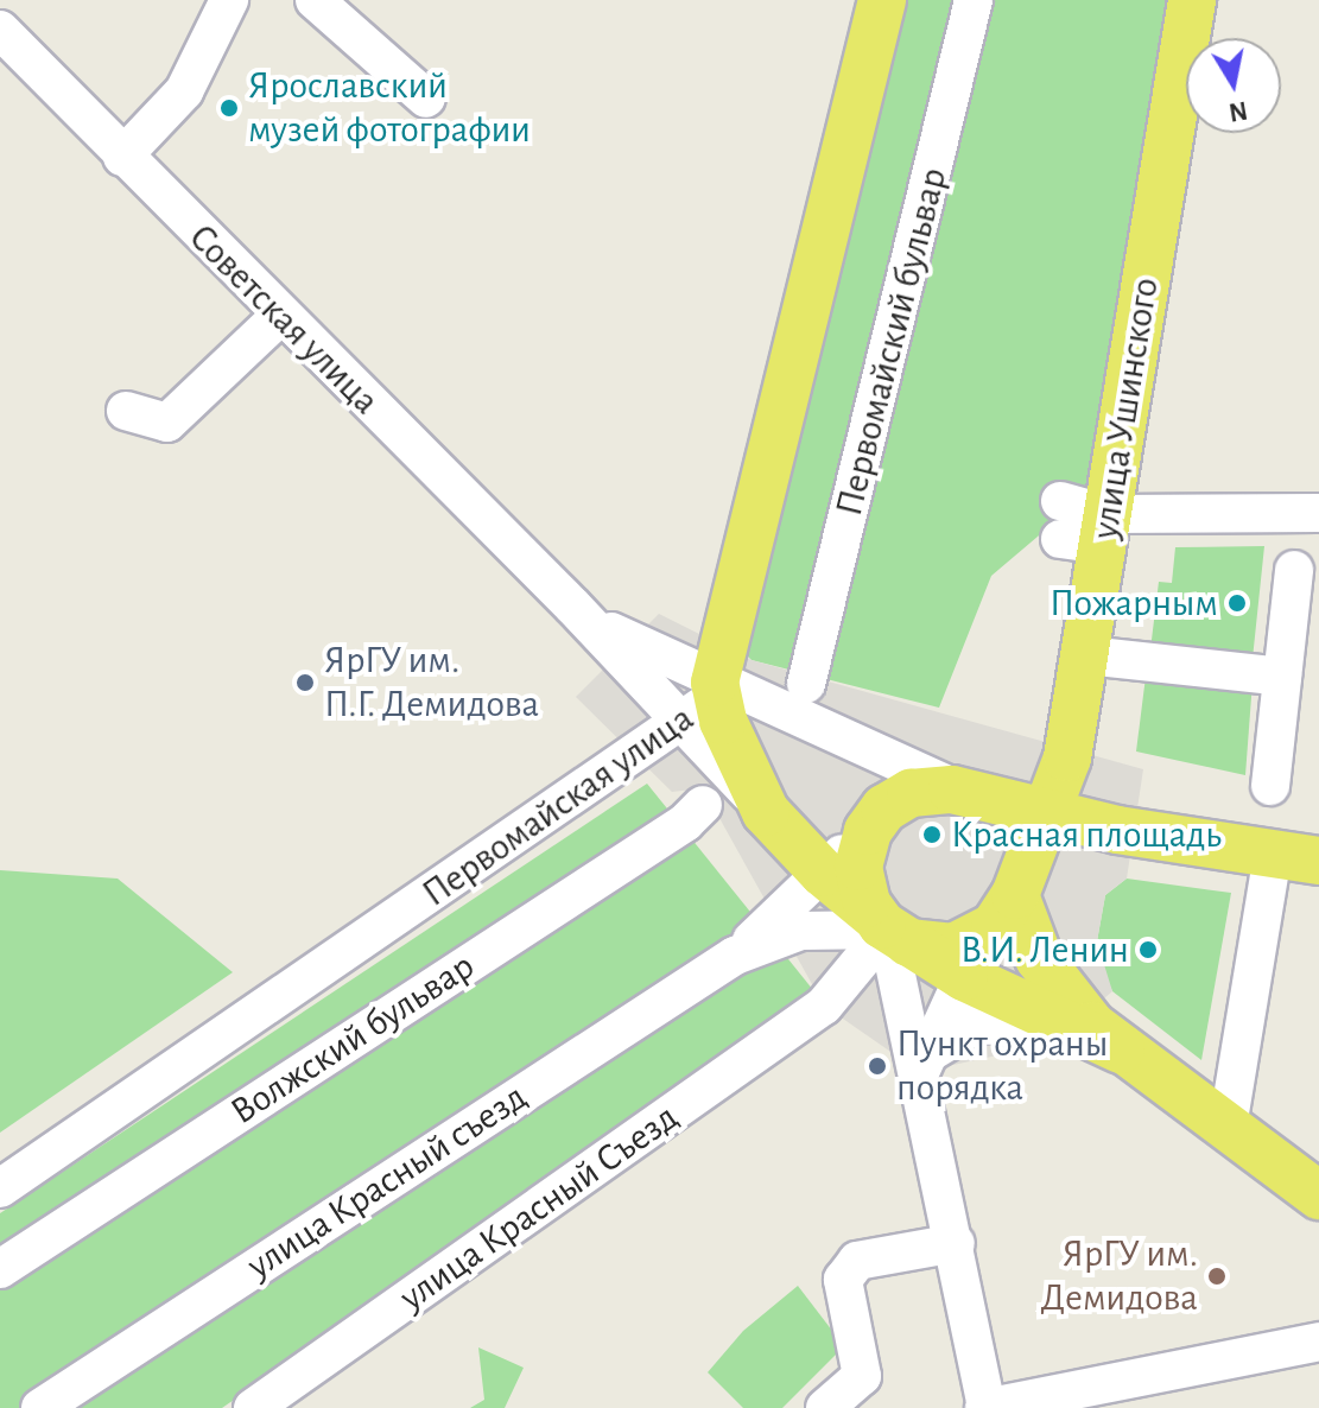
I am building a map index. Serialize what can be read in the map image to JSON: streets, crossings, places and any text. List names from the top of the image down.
{
  "streets": {
    "main road": ["улица Ушинского", "Первомайская улица"],
    "street": [
      "Советская улица",
      "Первомайский бульвар",
      "Волжский бульвар",
      "улица Красный съезд",
      "улица Красный Съезд"
    ]
  },
  "crossings": [
    ["Советская улица", "Первомайская улица"]
  ],
  "places": [
    "Ярославский музей фотографии",
    "Пожарным",
    "ЯрГУ им. П.Г. Демидова",
    "Красная площадь",
    "В.И. Ленин",
    "Пункт охраны порядка",
    "ЯрГУ им. Демидова"
  ],
  "north": "bottom"
}
